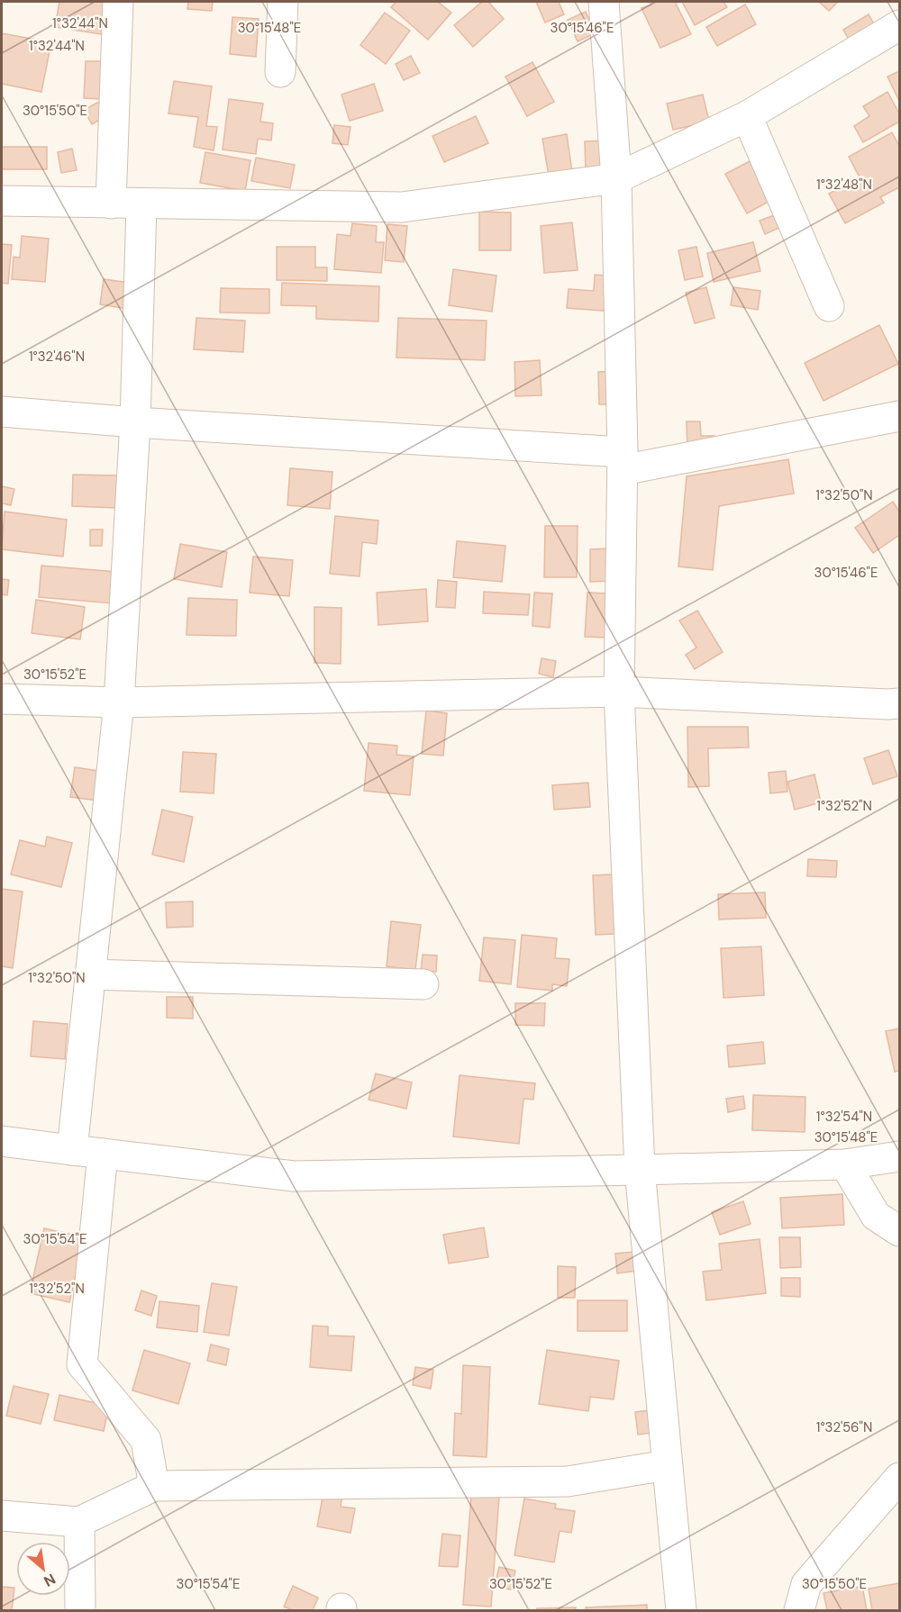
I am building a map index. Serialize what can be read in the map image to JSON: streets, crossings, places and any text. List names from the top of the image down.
{
  "north": "bottom right",
  "coordinates": [
    "1°32'44\"N",
    "30°15'48\"E",
    "30°15'46\"E",
    "30°15'50\"E",
    "1°32'48\"N",
    "1°32'46\"N",
    "1°32'50\"N",
    "30°15'52\"E",
    "1°32'52\"N",
    "1°32'54\"N",
    "30°15'54\"E",
    "1°32'56\"N"
  ]
}
